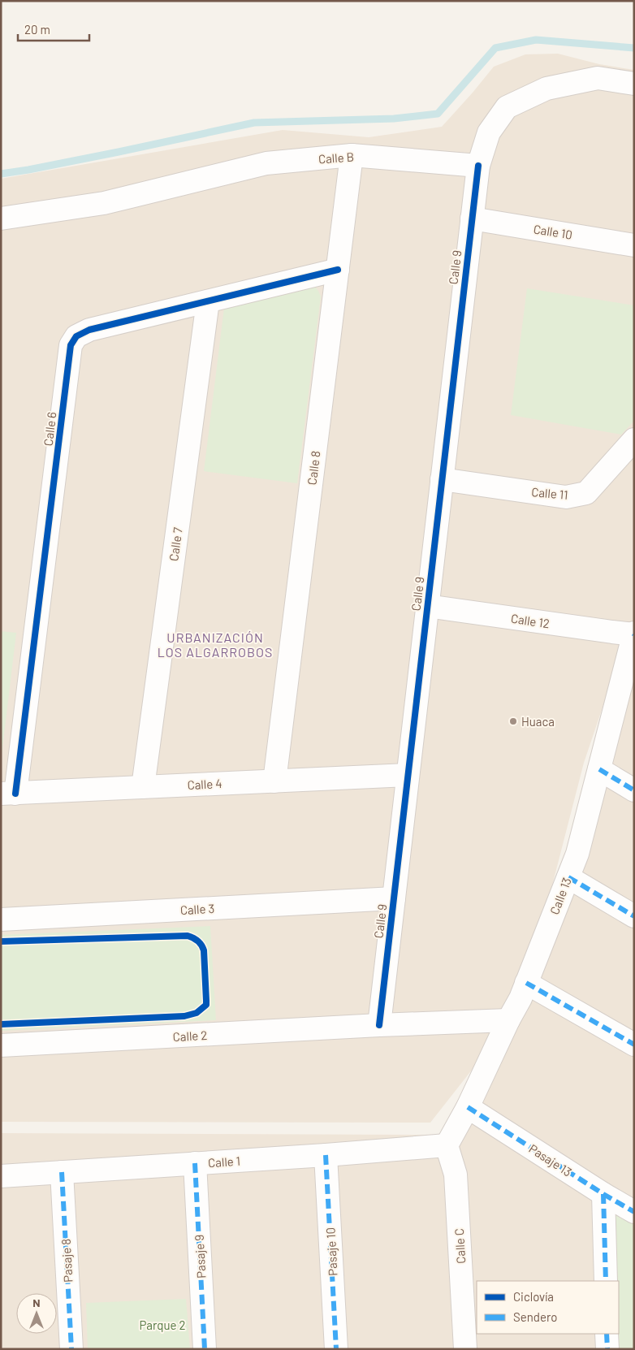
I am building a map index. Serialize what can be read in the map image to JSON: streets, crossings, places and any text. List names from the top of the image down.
{
  "streets": {
    "street": [
      "Calle B",
      "Calle 10",
      "Calle 9",
      "Calle 6",
      "Calle 8",
      "Calle 11",
      "Calle 7",
      "Calle 12",
      "Calle 4",
      "Calle 13",
      "Calle 3",
      "Calle 2",
      "Pasaje 13",
      "Calle 1",
      "Calle C",
      "Pasaje 10",
      "Pasaje 9",
      "Pasaje 8"
    ]
  },
  "crossings": [
    ["Calle B", "Calle 9"],
    ["Calle B", "Calle 8"],
    ["Calle 10", "Calle 9"],
    ["Calle 9", "Calle 11"],
    ["Calle 9", "Calle 12"],
    ["Calle 9", "Calle 4"],
    ["Calle 9", "Calle 3"],
    ["Calle 9", "Calle 2"],
    ["Calle 6", "Calle 8"],
    ["Calle 6", "Calle 7"],
    ["Calle 6", "Calle 4"],
    ["Calle 8", "Calle 4"],
    ["Calle 7", "Calle 4"],
    ["Calle 12", "Calle 13"],
    ["Calle 13", "Calle 2"],
    ["Calle 13", "Pasaje 13"],
    ["Calle 13", "Calle 1"],
    ["Calle 13", "Calle C"],
    ["Calle 1", "Calle C"],
    ["Calle 1", "Pasaje 10"],
    ["Calle 1", "Pasaje 9"],
    ["Calle 1", "Pasaje 8"]
  ],
  "districts": ["URBANIZACIÓN LOS ALGARROBOS"],
  "parks": ["Parque 2"],
  "places": ["Huaca"],
  "legend": ["Ciclovía", "Sendero"],
  "scale_bar": "20 m",
  "north": "top"
}
